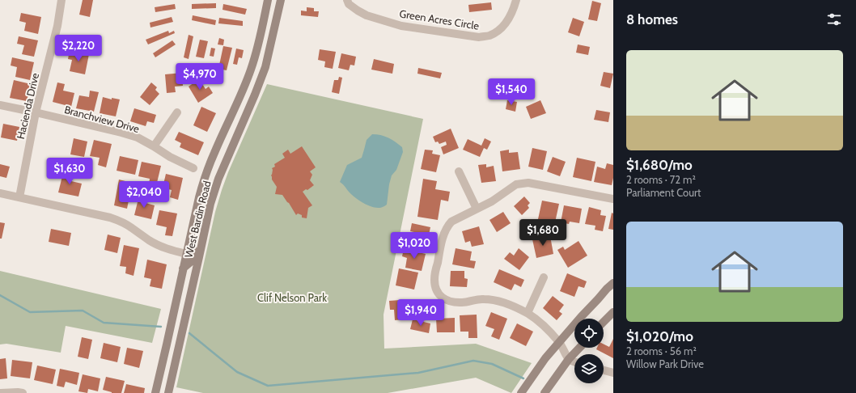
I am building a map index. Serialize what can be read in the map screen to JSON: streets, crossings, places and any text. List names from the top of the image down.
{
  "streets": {
    "street": [
      "Green Acres Circle",
      "Hacienda Drive",
      "Branchview Drive",
      "West Bardin Road"
    ]
  },
  "crossings": [
    ["Hacienda Drive", "Branchview Drive"]
  ],
  "parks": ["Clif Nelson Park"],
  "page": {
    "heading": "8 homes",
    "price": [
      "$2,220",
      "$4,970",
      "$1,540",
      "$1,630",
      "$2,040",
      "$1,680",
      "$1,020",
      "$1,940"
    ],
    "list": [
      {
        "name": "$1,680/mo",
        "note": "2 rooms · 72 m² · Parliament Court"
      },
      {
        "name": "$1,020/mo",
        "note": "2 rooms · 56 m² · Willow Park Drive"
      }
    ]
  }
}
